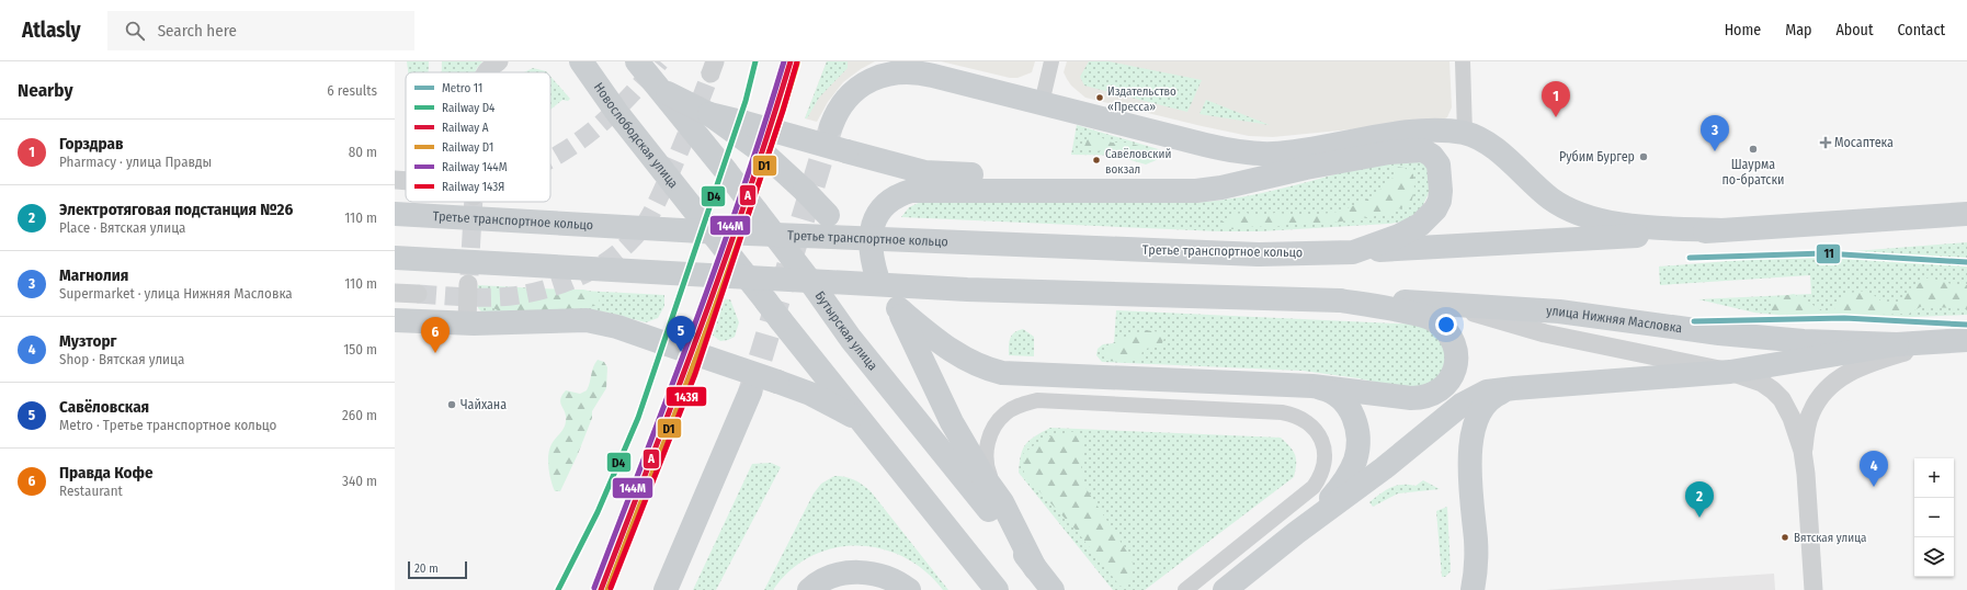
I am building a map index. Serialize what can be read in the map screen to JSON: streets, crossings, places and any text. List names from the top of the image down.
{
  "streets": {
    "main road": [
      "Новослободская улица",
      "Третье транспортное кольцо",
      "улица Нижняя Масловка",
      "Бутырская улица"
    ]
  },
  "places": {
    "other": [
      "Издательство «Пресса»",
      "Шаурма по-братски",
      "Рубим Бургер",
      "Савёловский вокзал",
      "Чайхана",
      "Вятская улица"
    ],
    "health": ["Мосаптека"]
  },
  "lines": [
    "rail line D4",
    "rail line A",
    "rail line 144М",
    "rail line 143Я",
    "rail line D1",
    "metro line 11"
  ],
  "legend": [
    "Metro 11",
    "Railway D4",
    "Railway A",
    "Railway D1",
    "Railway 144М",
    "Railway 143Я"
  ],
  "scale_bar": "20 m",
  "page": {
    "header": "Atlasly",
    "search": "Search here",
    "nav": [
      "Home",
      "Map",
      "About",
      "Contact"
    ],
    "heading": ["Nearby", "6 results"],
    "pins": [
      "1",
      "3",
      "5",
      "6",
      "4",
      "2"
    ],
    "list": [
      {
        "mark": "1",
        "name": "Горздрав",
        "note": "Pharmacy · улица Правды",
        "value": "80 m"
      },
      {
        "mark": "2",
        "name": "Электротяговая подстанция №26",
        "note": "Place · Вятская улица",
        "value": "110 m"
      },
      {
        "mark": "3",
        "name": "Магнолия",
        "note": "Supermarket · улица Нижняя Масловка",
        "value": "110 m"
      },
      {
        "mark": "4",
        "name": "Музторг",
        "note": "Shop · Вятская улица",
        "value": "150 m"
      },
      {
        "mark": "5",
        "name": "Савёловская",
        "note": "Metro · Третье транспортное кольцо",
        "value": "260 m"
      },
      {
        "mark": "6",
        "name": "Правда Кофе",
        "note": "Restaurant",
        "value": "340 m"
      }
    ],
    "map_buttons": ["+", "−"],
    "scale": "20 m"
  }
}
